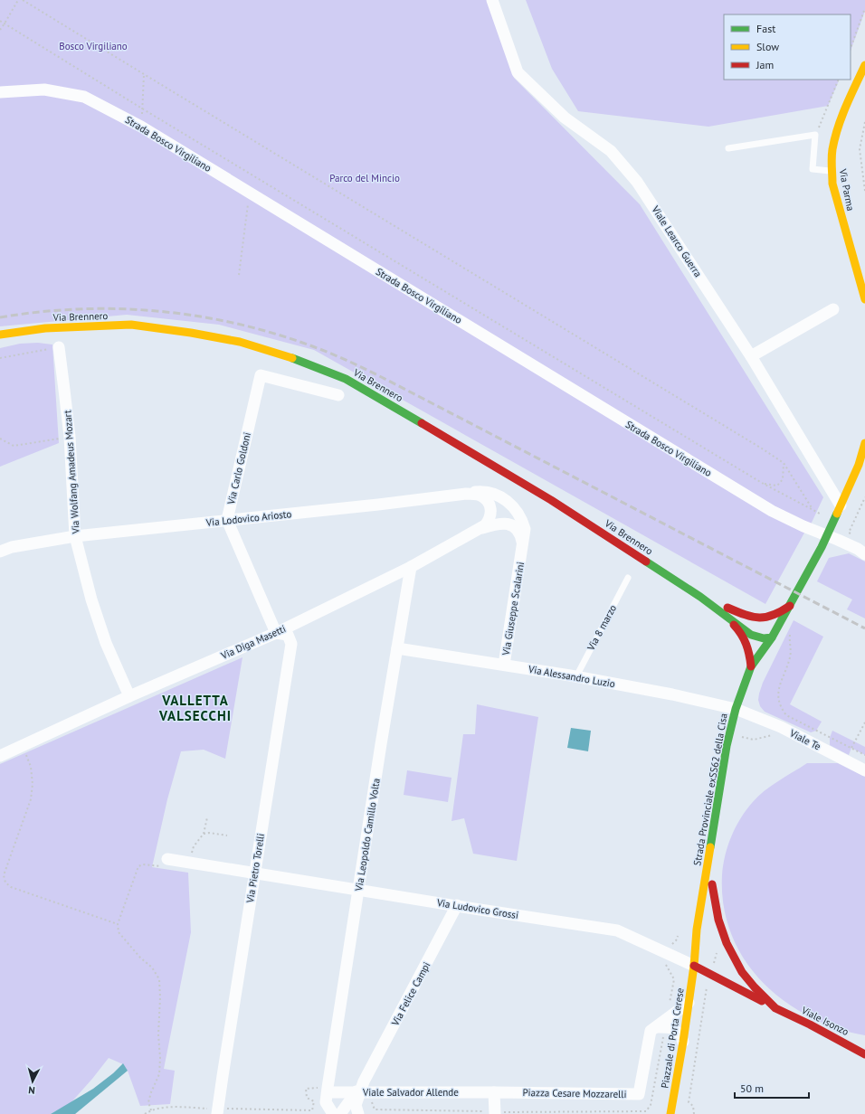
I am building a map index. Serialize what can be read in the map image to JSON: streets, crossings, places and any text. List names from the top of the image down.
{
  "streets": {
    "main road": [
      "Via Parma",
      "Via Brennero",
      "Strada Provinciale exSS62 della Cisa",
      "Viale Isonzo",
      "Piazzale di Porta Cerese"
    ],
    "street": [
      "Strada Bosco Virgiliano",
      "Viale Learco Guerra",
      "Via Carlo Goldoni",
      "Via Wolfang Amadeus Mozart",
      "Via Lodovico Ariosto",
      "Via Giuseppe Scalarini",
      "Via Diga Masetti",
      "Via Alessandro Luzio",
      "Viale Te",
      "Via Leopoldo Camillo Volta",
      "Via Pietro Torelli",
      "Via Ludovico Grossi",
      "Via Felice Campi",
      "Viale Salvador Allende",
      "Piazza Cesare Mozzarelli"
    ],
    "lane": ["Via 8 marzo"]
  },
  "crossings": [
    ["Via Brennero", "Strada Provinciale exSS62 della Cisa"],
    ["Via Carlo Goldoni", "Via Lodovico Ariosto"],
    ["Via Wolfang Amadeus Mozart", "Via Lodovico Ariosto"],
    ["Via Wolfang Amadeus Mozart", "Via Diga Masetti"],
    ["Via Lodovico Ariosto", "Via Diga Masetti"],
    ["Via Giuseppe Scalarini", "Via Alessandro Luzio"],
    ["Via 8 marzo", "Via Alessandro Luzio"],
    ["Via Diga Masetti", "Via Leopoldo Camillo Volta"],
    ["Via Diga Masetti", "Via Pietro Torelli"],
    ["Via Alessandro Luzio", "Viale Te"],
    ["Via Alessandro Luzio", "Strada Provinciale exSS62 della Cisa"],
    ["Via Alessandro Luzio", "Via Leopoldo Camillo Volta"],
    ["Viale Te", "Strada Provinciale exSS62 della Cisa"],
    ["Strada Provinciale exSS62 della Cisa", "Via Ludovico Grossi"],
    ["Strada Provinciale exSS62 della Cisa", "Viale Isonzo"],
    ["Strada Provinciale exSS62 della Cisa", "Piazzale di Porta Cerese"],
    ["Via Leopoldo Camillo Volta", "Via Ludovico Grossi"],
    ["Via Leopoldo Camillo Volta", "Viale Salvador Allende"],
    ["Via Pietro Torelli", "Via Ludovico Grossi"],
    ["Via Ludovico Grossi", "Via Felice Campi"],
    ["Via Ludovico Grossi", "Viale Isonzo"],
    ["Via Ludovico Grossi", "Piazzale di Porta Cerese"],
    ["Via Felice Campi", "Viale Salvador Allende"],
    ["Viale Isonzo", "Piazzale di Porta Cerese"],
    ["Piazzale di Porta Cerese", "Piazza Cesare Mozzarelli"],
    ["Viale Salvador Allende", "Piazza Cesare Mozzarelli"]
  ],
  "districts": ["VALLETTA VALSECCHI"],
  "parks": ["Bosco Virgiliano", "Parco del Mincio"],
  "legend": ["Fast", "Slow", "Jam"],
  "scale_bar": "50 m",
  "north": "bottom"
}
